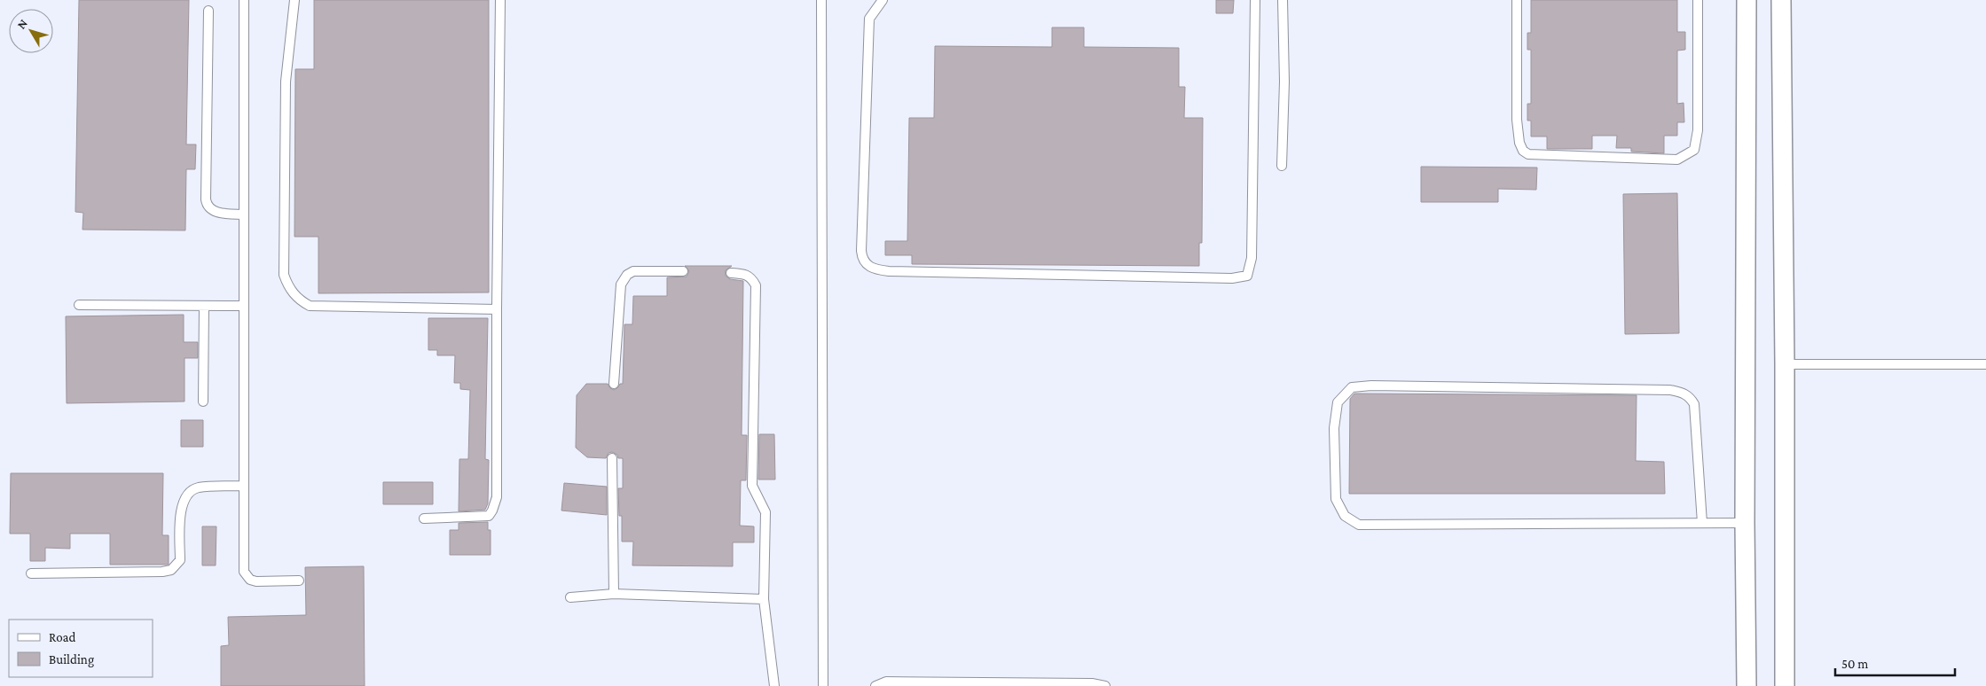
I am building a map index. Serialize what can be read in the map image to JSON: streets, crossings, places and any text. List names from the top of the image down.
{
  "legend": ["Road", "Building"],
  "scale_bar": "50 m",
  "north": "top left"
}
